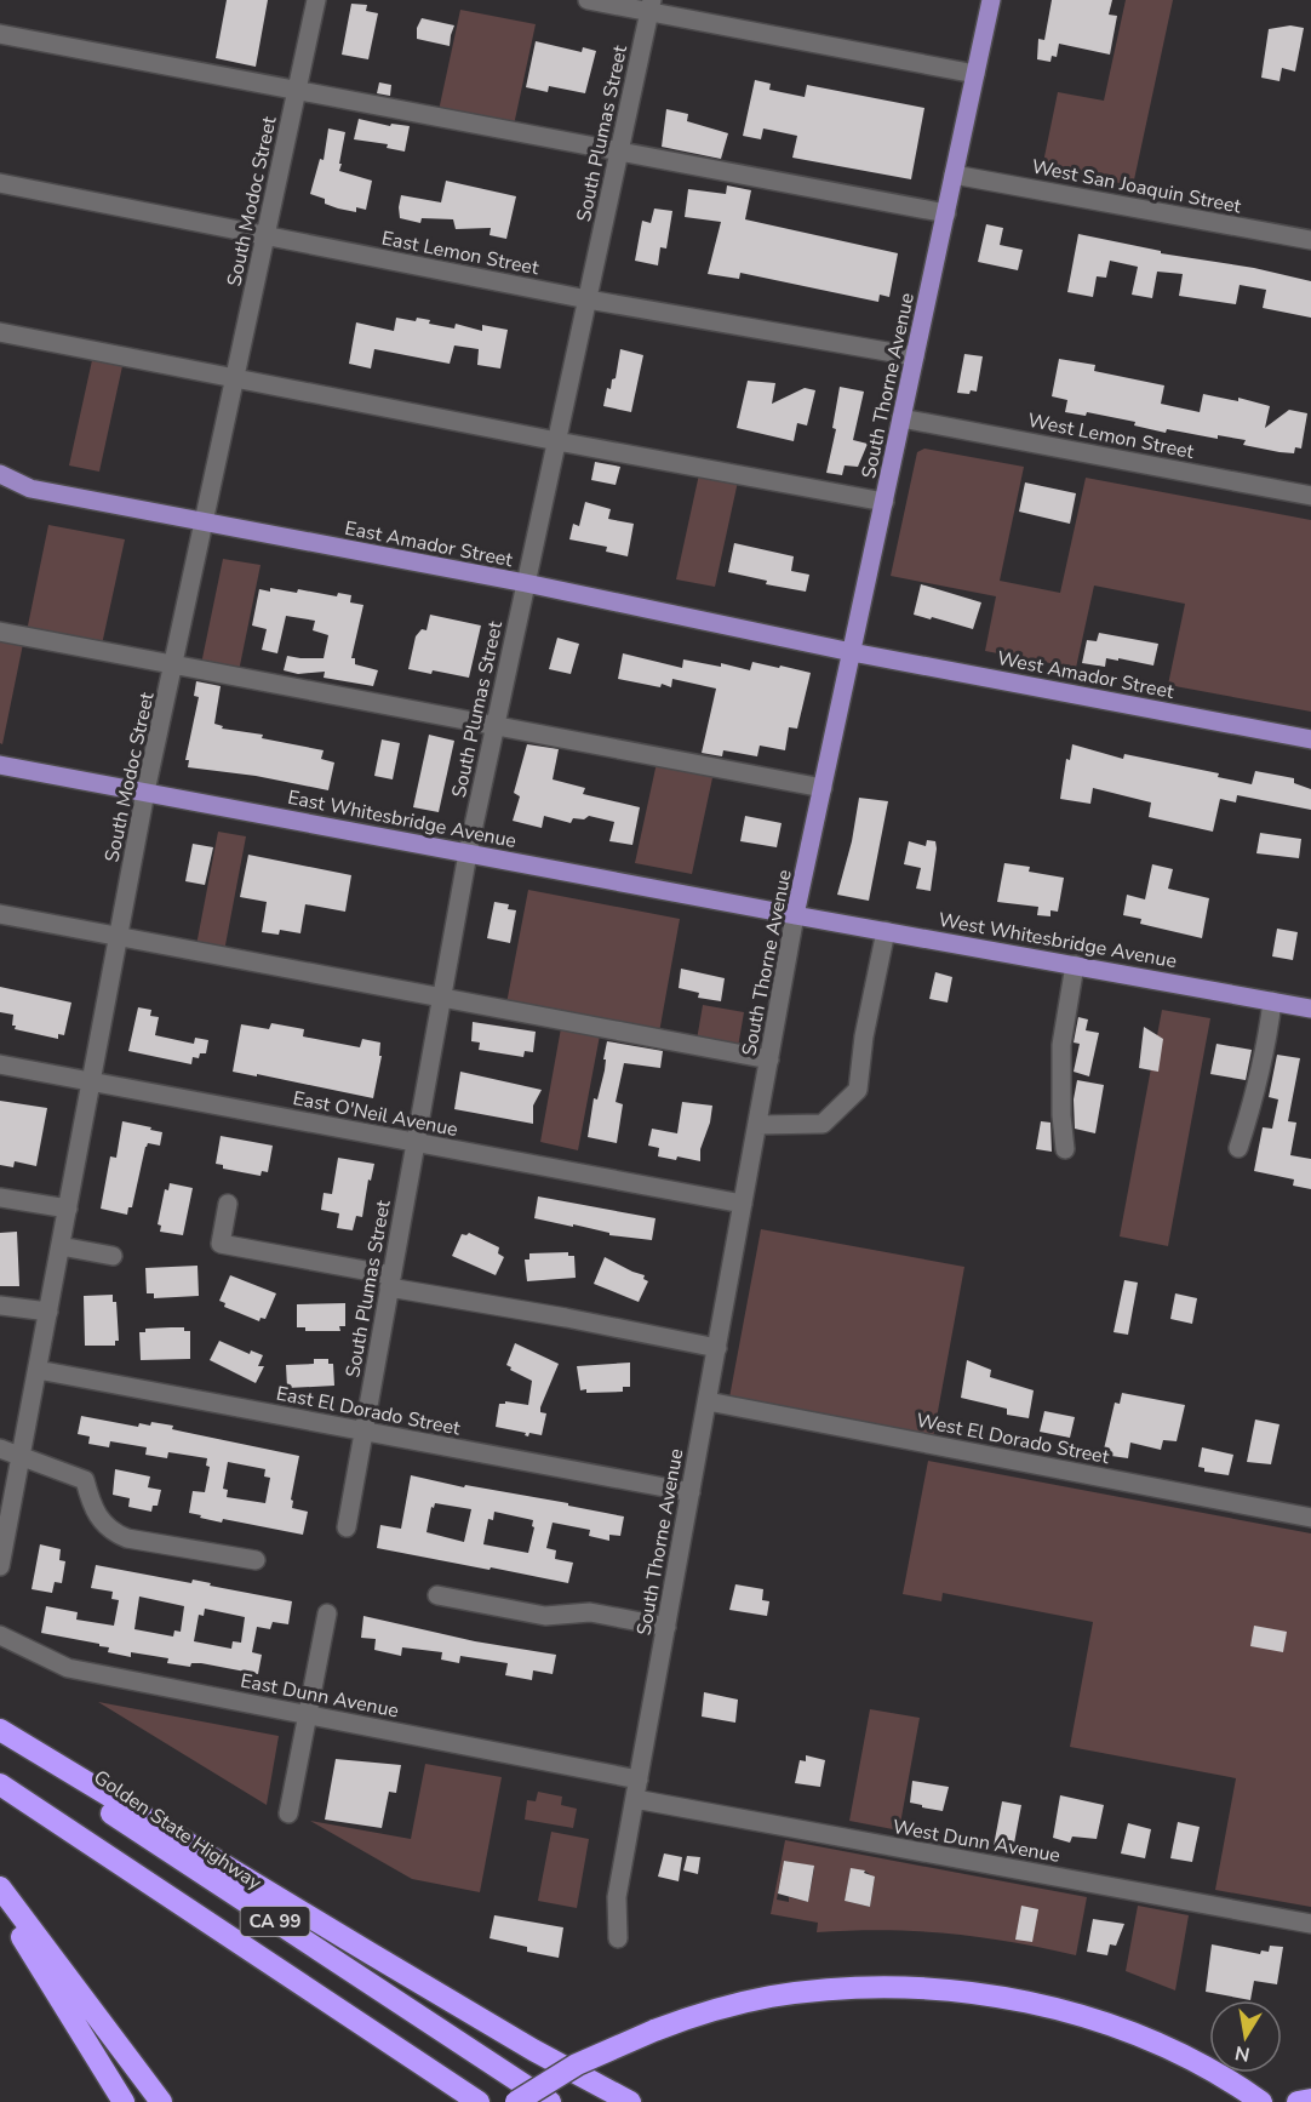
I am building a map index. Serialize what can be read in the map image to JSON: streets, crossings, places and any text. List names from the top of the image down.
{
  "streets": {
    "highway": ["Golden State Highway", "CA 99"],
    "main road": [
      "South Thorne Avenue",
      "East Amador Street",
      "West Amador Street",
      "East Whitesbridge Avenue",
      "West Whitesbridge Avenue"
    ],
    "street": [
      "South Plumas Street",
      "West San Joaquin Street",
      "South Modoc Street",
      "East Lemon Street",
      "West Lemon Street",
      "East O'Neil Avenue",
      "East El Dorado Street",
      "West El Dorado Street",
      "East Dunn Avenue",
      "West Dunn Avenue"
    ]
  },
  "crossings": [
    ["South Plumas Street", "East Lemon Street"],
    ["South Plumas Street", "East Amador Street"],
    ["South Plumas Street", "East Whitesbridge Avenue"],
    ["South Plumas Street", "East O'Neil Avenue"],
    ["South Plumas Street", "East El Dorado Street"],
    ["West San Joaquin Street", "South Thorne Avenue"],
    ["South Modoc Street", "East Lemon Street"],
    ["South Modoc Street", "East Amador Street"],
    ["South Modoc Street", "East Whitesbridge Avenue"],
    ["South Modoc Street", "East O'Neil Avenue"],
    ["South Modoc Street", "East El Dorado Street"],
    ["East Lemon Street", "South Thorne Avenue"],
    ["South Thorne Avenue", "West Lemon Street"],
    ["South Thorne Avenue", "East Amador Street"],
    ["South Thorne Avenue", "West Amador Street"],
    ["South Thorne Avenue", "East Whitesbridge Avenue"],
    ["South Thorne Avenue", "West Whitesbridge Avenue"],
    ["South Thorne Avenue", "East O'Neil Avenue"],
    ["South Thorne Avenue", "East El Dorado Street"],
    ["South Thorne Avenue", "West El Dorado Street"],
    ["South Thorne Avenue", "East Dunn Avenue"],
    ["South Thorne Avenue", "West Dunn Avenue"],
    ["East Amador Street", "West Amador Street"],
    ["East Whitesbridge Avenue", "West Whitesbridge Avenue"],
    ["East Dunn Avenue", "West Dunn Avenue"]
  ],
  "north": "bottom"
}
